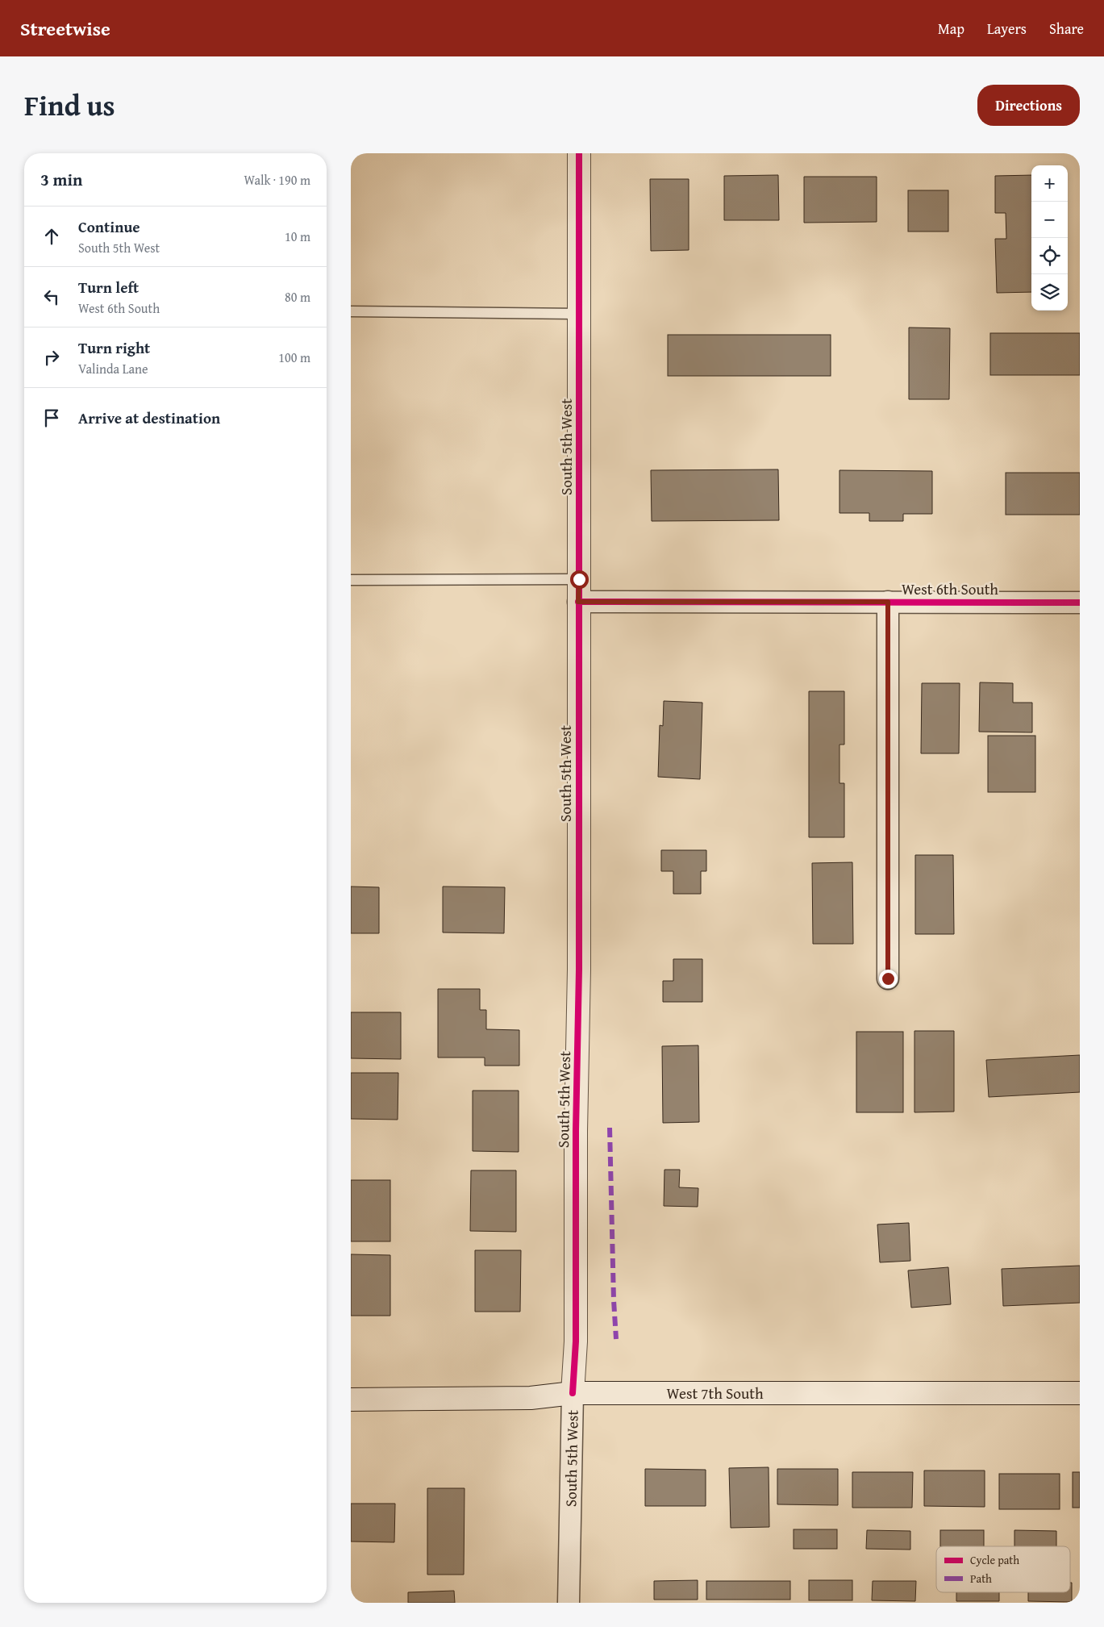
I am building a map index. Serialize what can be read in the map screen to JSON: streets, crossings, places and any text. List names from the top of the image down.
{
  "streets": {
    "street": ["South 5th West", "West 6th South", "West 7th South"]
  },
  "crossings": [
    ["South 5th West", "West 6th South"],
    ["South 5th West", "West 7th South"]
  ],
  "legend": ["Cycle path", "Path"],
  "page": {
    "header": "Streetwise",
    "nav": ["Map", "Layers", "Share"],
    "title": "Find us",
    "buttons": "Directions",
    "heading": ["3 min", "Walk · 190 m"],
    "map_buttons": ["+", "−"],
    "list": [
      ["Continue", "South 5th West", "10 m"],
      ["Turn left", "West 6th South", "80 m"],
      ["Turn right", "Valinda Lane", "100 m"],
      "Arrive at destination"
    ]
  }
}
